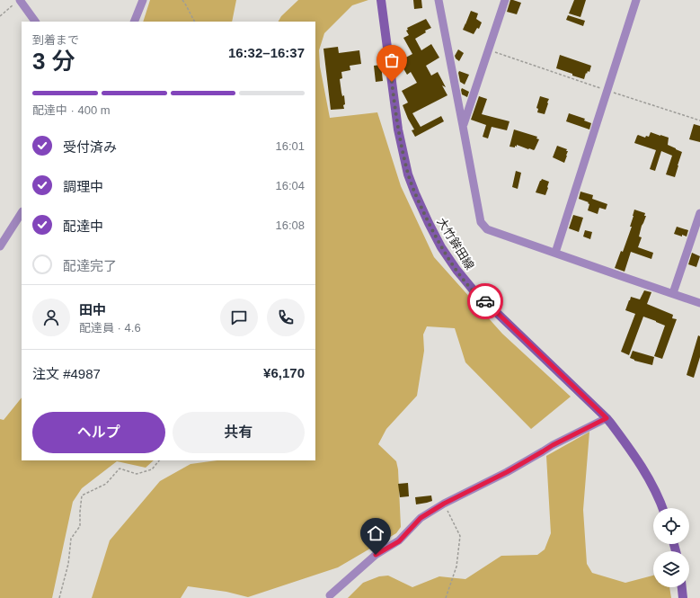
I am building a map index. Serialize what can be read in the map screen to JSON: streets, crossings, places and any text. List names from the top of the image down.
{
  "streets": {
    "main road": ["大竹鉾田線"]
  },
  "page": {
    "heading": ["3 分", "到着まで", "16:32–16:37"],
    "panel": [
      "田中",
      "配達員 · 4.6",
      "注文 #4987",
      "¥6,170"
    ],
    "bar": "配達中 · 400 m",
    "list": [
      ["受付済み", "16:01"],
      ["調理中", "16:04"],
      ["配達中", "16:08"],
      "配達完了"
    ],
    "buttons": ["ヘルプ", "共有"]
  }
}
